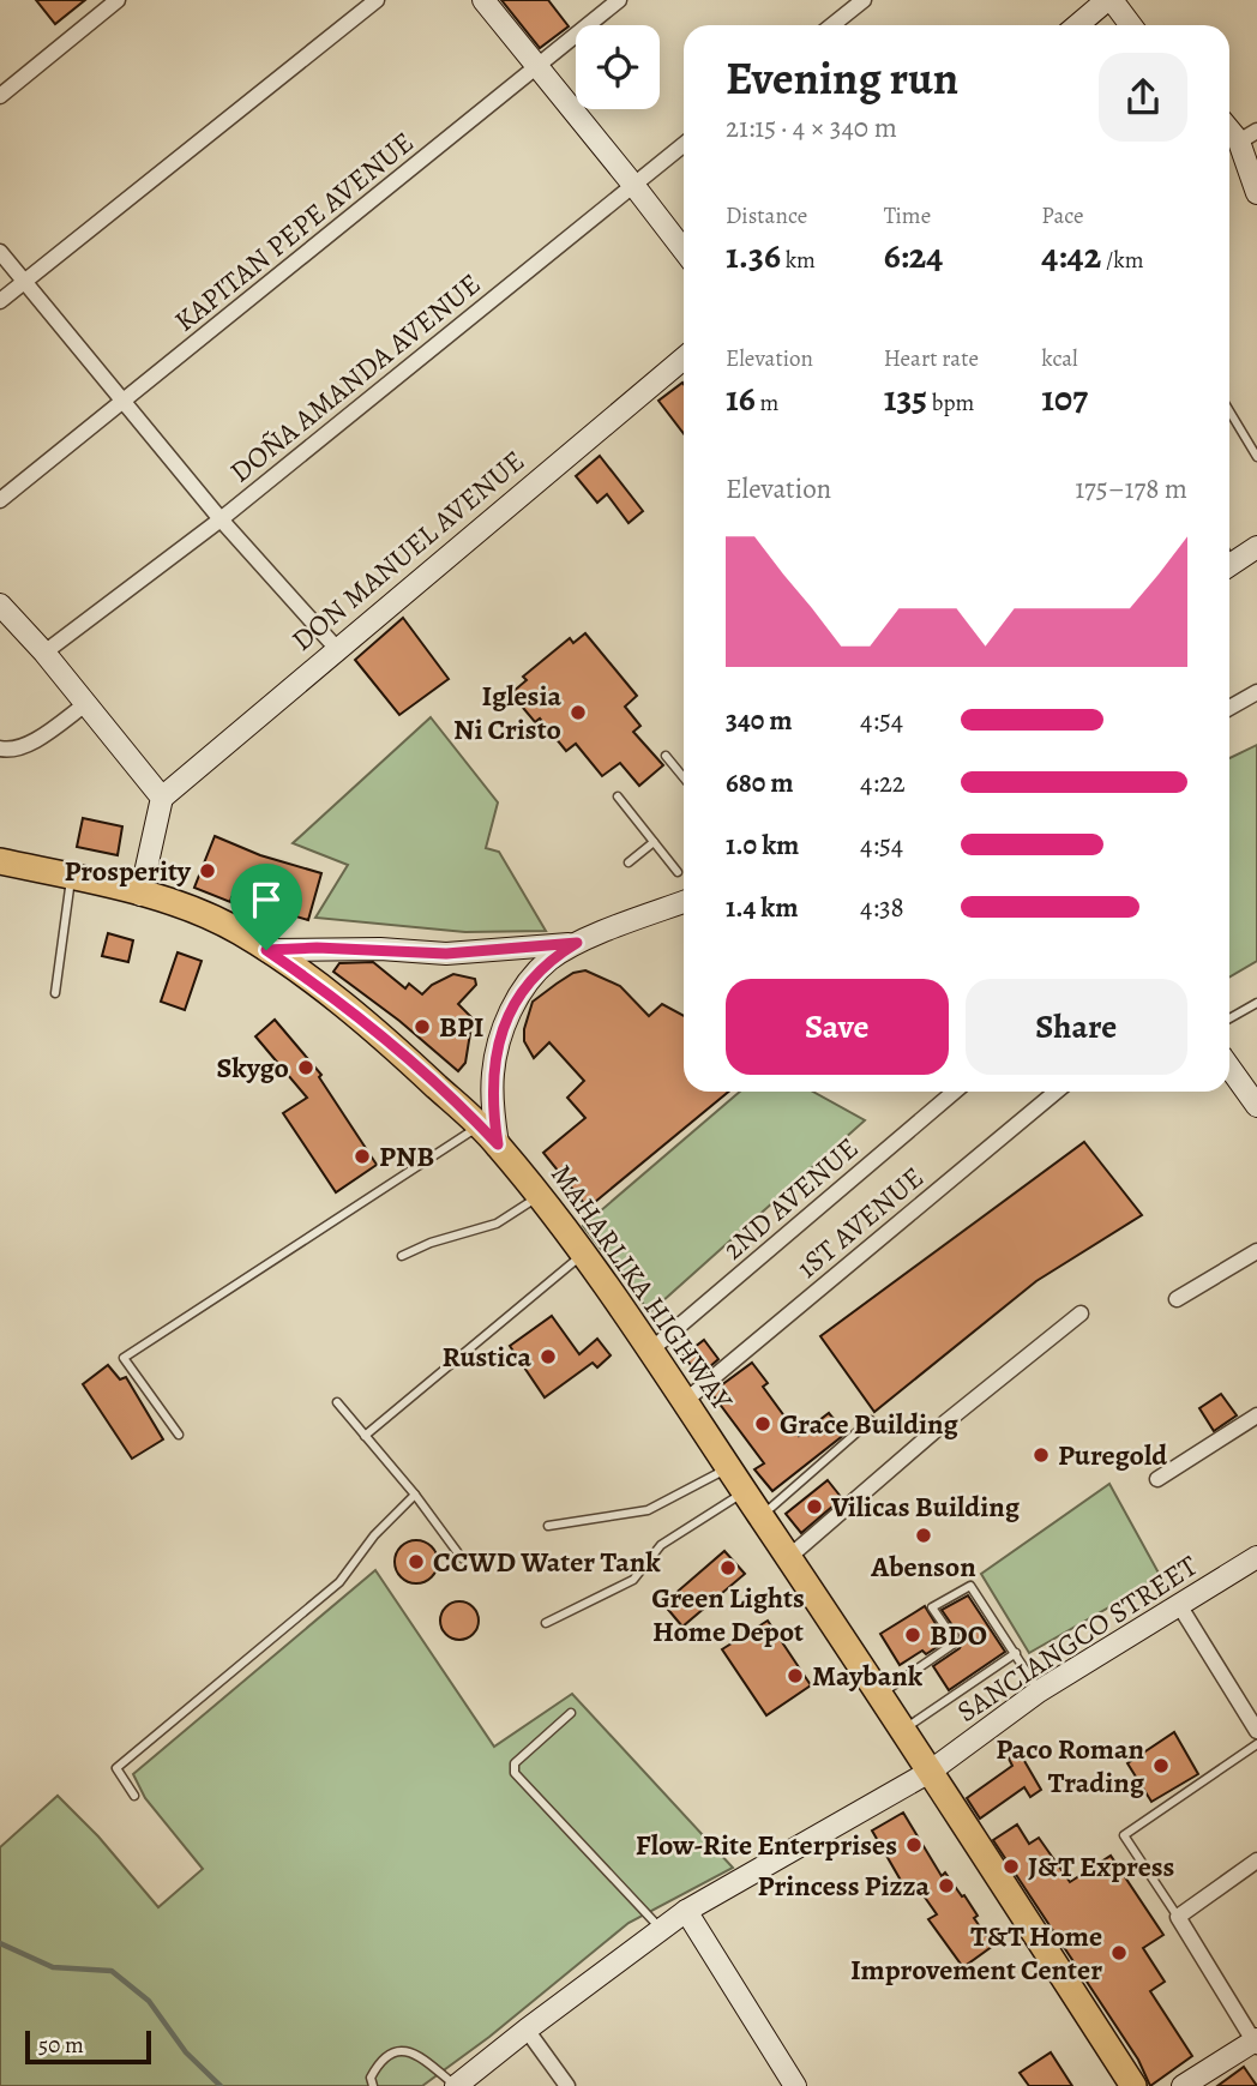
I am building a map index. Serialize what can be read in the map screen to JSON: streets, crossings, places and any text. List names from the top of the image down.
{
  "streets": {
    "main road": ["MAHARLIKA HIGHWAY"],
    "street": [
      "KAPITAN PEPE AVENUE",
      "DOÑA AMANDA AVENUE",
      "DON MANUEL AVENUE",
      "2ND AVENUE",
      "1ST AVENUE",
      "SANCIANGCO STREET"
    ]
  },
  "crossings": [
    ["2ND AVENUE", "MAHARLIKA HIGHWAY"],
    ["1ST AVENUE", "MAHARLIKA HIGHWAY"],
    ["MAHARLIKA HIGHWAY", "SANCIANGCO STREET"]
  ],
  "places": [
    "Iglesia Ni Cristo",
    "Prosperity",
    "BPI",
    "Skygo",
    "PNB",
    "Rustica",
    "Grace Building",
    "Puregold",
    "Vilicas Building",
    "Abenson",
    "CCWD Water Tank",
    "Green Lights Home Depot",
    "BDO",
    "Maybank",
    "Paco Roman Trading",
    "Flow-Rite Enterprises",
    "J&T Express",
    "Princess Pizza",
    "T&T Home Improvement Center"
  ],
  "scale_bar": "50 m",
  "page": {
    "heading": ["Evening run", "21:15 · 4 × 340 m"],
    "stats": [
      ["Distance", "1.36 km"],
      ["Time", "6:24"],
      ["Pace", "4:42 /km"],
      ["Elevation", "16 m"],
      ["Heart rate", "135 bpm"],
      ["kcal", "107"]
    ],
    "chart": ["Elevation", "175–178 m"],
    "list": [
      {
        "name": "340 m",
        "note": "4:54"
      },
      {
        "name": "680 m",
        "note": "4:22"
      },
      {
        "name": "1.0 km",
        "note": "4:54"
      },
      {
        "name": "1.4 km",
        "note": "4:38"
      }
    ],
    "buttons": ["Save", "Share"],
    "scale": "50 m"
  }
}
